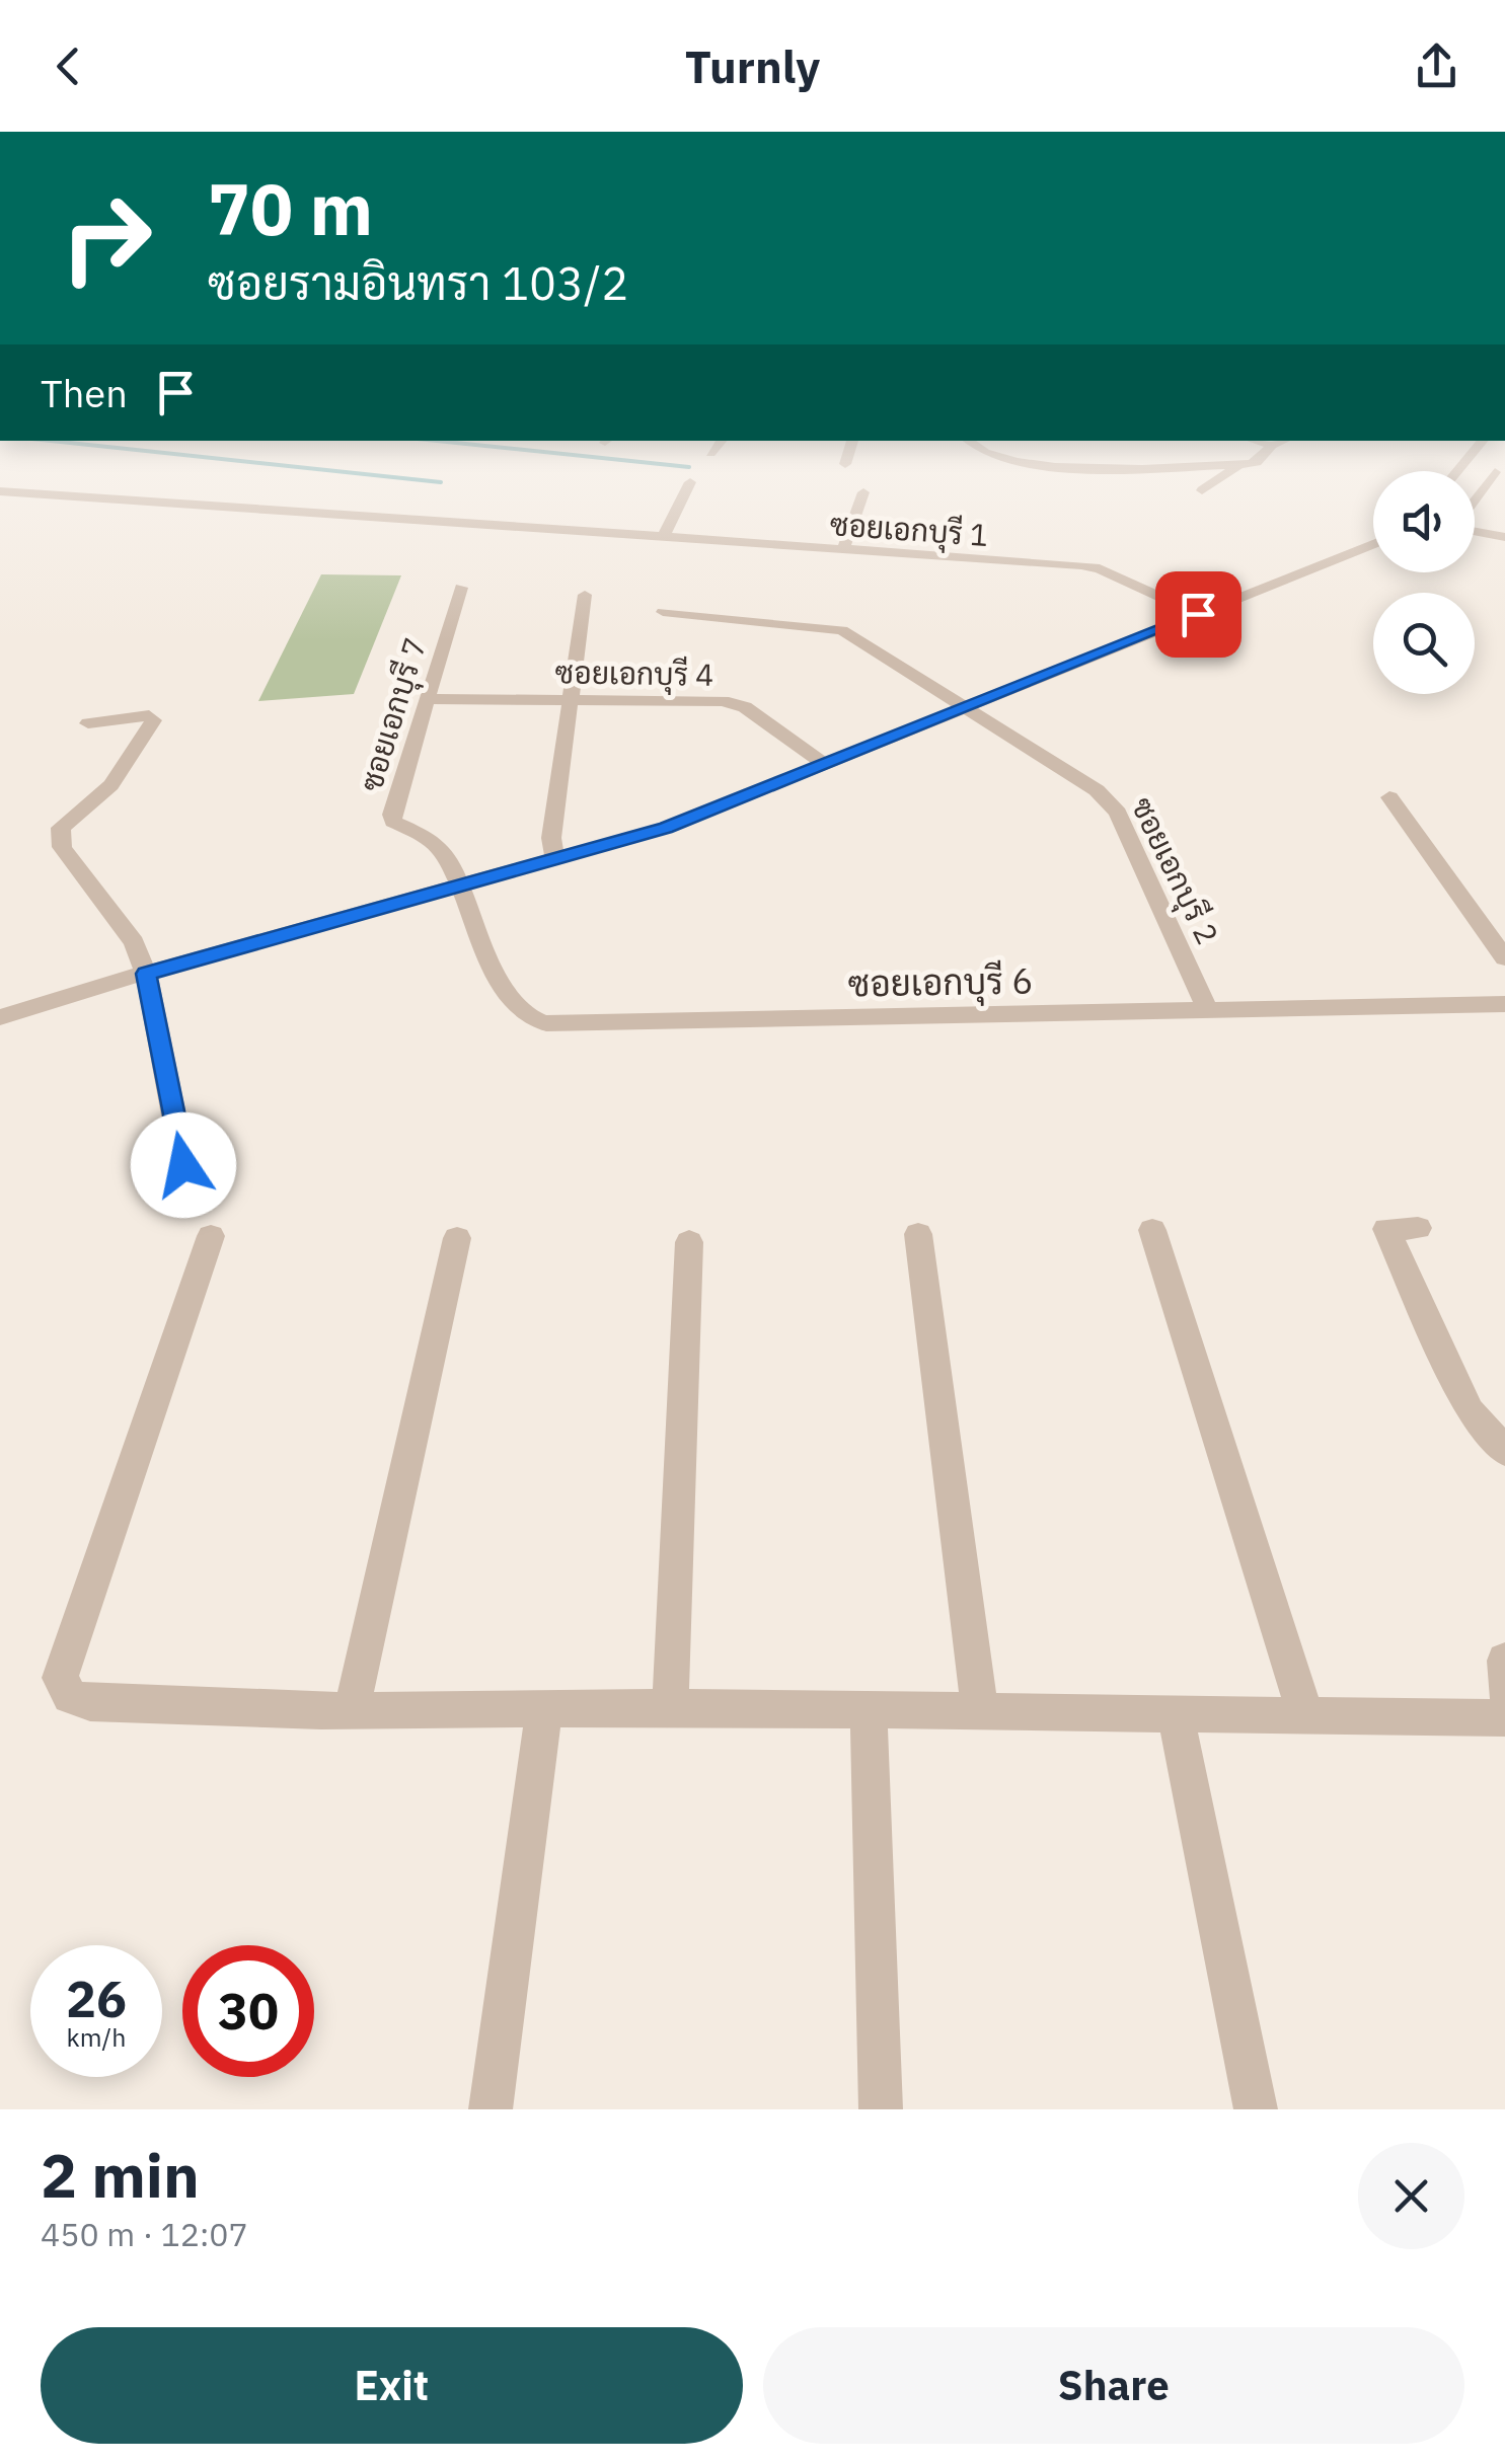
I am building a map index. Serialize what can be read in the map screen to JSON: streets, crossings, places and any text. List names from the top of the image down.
{
  "streets": {
    "street": [
      "ซอยเอกบุรี 1",
      "ซอยเอกบุรี 4",
      "ซอยเอกบุรี 7",
      "ซอยเอกบุรี 2",
      "ซอยเอกบุรี 6"
    ]
  },
  "crossings": [
    ["ซอยเอกบุรี 4", "ซอยเอกบุรี 7"],
    ["ซอยเอกบุรี 7", "ซอยเอกบุรี 6"],
    ["ซอยเอกบุรี 2", "ซอยเอกบุรี 6"]
  ],
  "page": {
    "header": "Turnly",
    "turn": ["70 m", "ซอยรามอินทรา 103/2"],
    "then": "Then",
    "speed": "26 km/h",
    "limit": "30",
    "heading": ["2 min", "450 m · 12:07"],
    "buttons": ["Exit", "Share"]
  }
}
